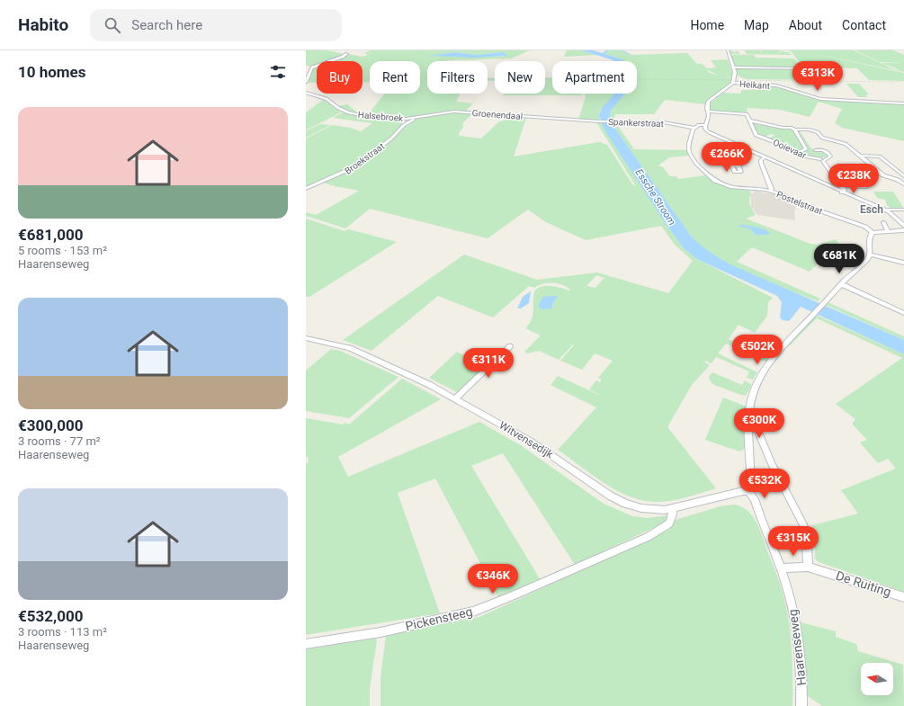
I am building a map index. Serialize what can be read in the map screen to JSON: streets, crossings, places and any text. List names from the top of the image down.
{
  "streets": {
    "street": [
      "Heikant",
      "Groenendaal",
      "Halsebroek",
      "Spankerstraat",
      "Ooievaar",
      "Broekstraat",
      "Postelstraat",
      "Witvensedijk",
      "De Ruiting",
      "Pickensteeg",
      "Haarenseweg"
    ]
  },
  "crossings": [
    ["Groenendaal", "Halsebroek"],
    ["Groenendaal", "Spankerstraat"],
    ["Groenendaal", "Broekstraat"],
    ["Halsebroek", "Broekstraat"],
    ["Spankerstraat", "Postelstraat"],
    ["Witvensedijk", "Pickensteeg"],
    ["Witvensedijk", "Haarenseweg"],
    ["De Ruiting", "Haarenseweg"]
  ],
  "districts": ["Esch"],
  "water": ["Essche Stroom"],
  "north": "left",
  "page": {
    "header": "Habito",
    "search": "Search here",
    "nav": [
      "Home",
      "Map",
      "About",
      "Contact"
    ],
    "heading": "10 homes",
    "price": [
      "€313K",
      "€266K",
      "€238K",
      "€681K",
      "€502K",
      "€311K",
      "€300K",
      "€532K",
      "€315K",
      "€346K"
    ],
    "chip": [
      "Buy",
      "Rent",
      "Filters",
      "New",
      "Apartment"
    ],
    "list": [
      {
        "name": "€681,000",
        "note": "5 rooms · 153 m² · Haarenseweg"
      },
      {
        "name": "€300,000",
        "note": "3 rooms · 77 m² · Haarenseweg"
      },
      {
        "name": "€532,000",
        "note": "3 rooms · 113 m² · Haarenseweg"
      }
    ]
  }
}
